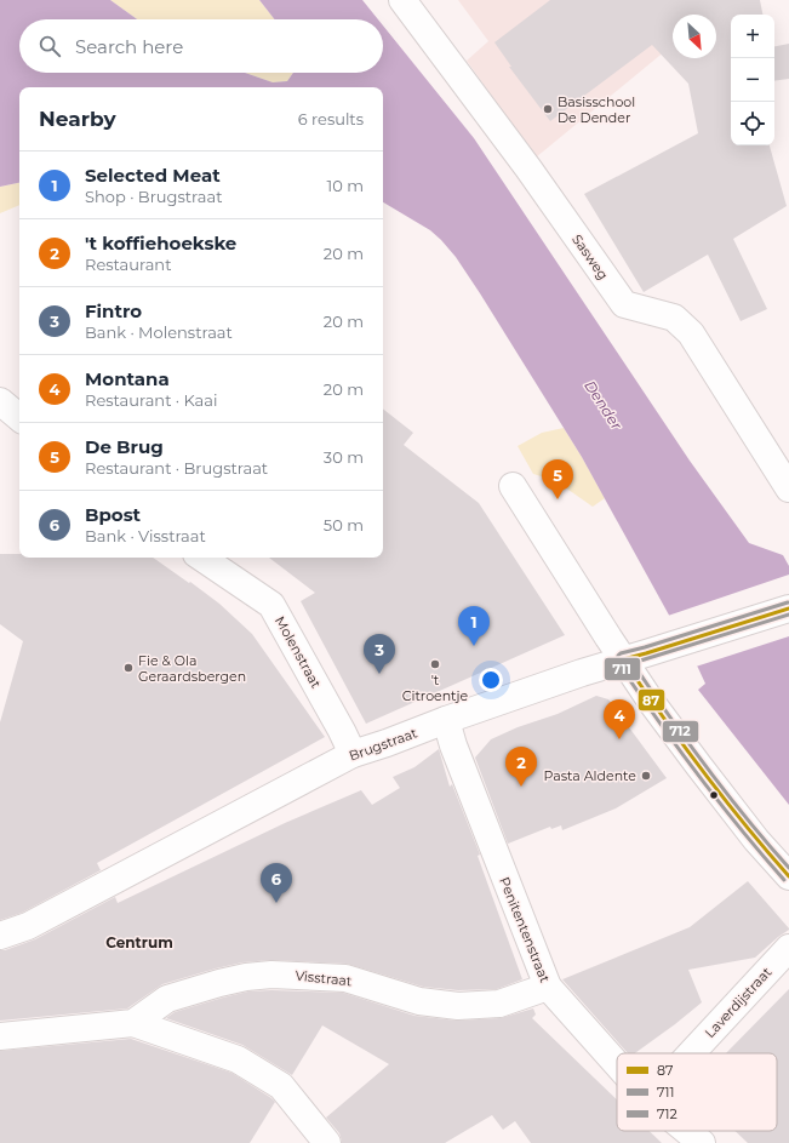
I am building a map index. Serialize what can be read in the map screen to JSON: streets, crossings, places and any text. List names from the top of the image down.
{
  "streets": {
    "street": [
      "Sasweg",
      "Molenstraat",
      "Brugstraat",
      "Penitentenstraat",
      "Visstraat",
      "Laverdijstraat"
    ]
  },
  "crossings": [
    ["Molenstraat", "Brugstraat"],
    ["Brugstraat", "Penitentenstraat"],
    ["Penitentenstraat", "Visstraat"]
  ],
  "districts": ["Centrum"],
  "water": ["Dender"],
  "places": [
    "Basisschool De Dender",
    "'t Citroentje",
    "Fie & Ola Geraardsbergen",
    "Pasta Aldente"
  ],
  "lines": ["transit line 711", "transit line 87", "transit line 712"],
  "legend": ["87", "711", "712"],
  "north": "bottom right",
  "page": {
    "map_buttons": ["+", "−"],
    "search": "Search here",
    "heading": ["Nearby", "6 results"],
    "list": [
      {
        "mark": "1",
        "name": "Selected Meat",
        "note": "Shop · Brugstraat",
        "value": "10 m"
      },
      {
        "mark": "2",
        "name": "'t koffiehoekske",
        "note": "Restaurant",
        "value": "20 m"
      },
      {
        "mark": "3",
        "name": "Fintro",
        "note": "Bank · Molenstraat",
        "value": "20 m"
      },
      {
        "mark": "4",
        "name": "Montana",
        "note": "Restaurant · Kaai",
        "value": "20 m"
      },
      {
        "mark": "5",
        "name": "De Brug",
        "note": "Restaurant · Brugstraat",
        "value": "30 m"
      },
      {
        "mark": "6",
        "name": "Bpost",
        "note": "Bank · Visstraat",
        "value": "50 m"
      }
    ],
    "pins": [
      "5",
      "1",
      "3",
      "4",
      "2",
      "6"
    ]
  }
}
